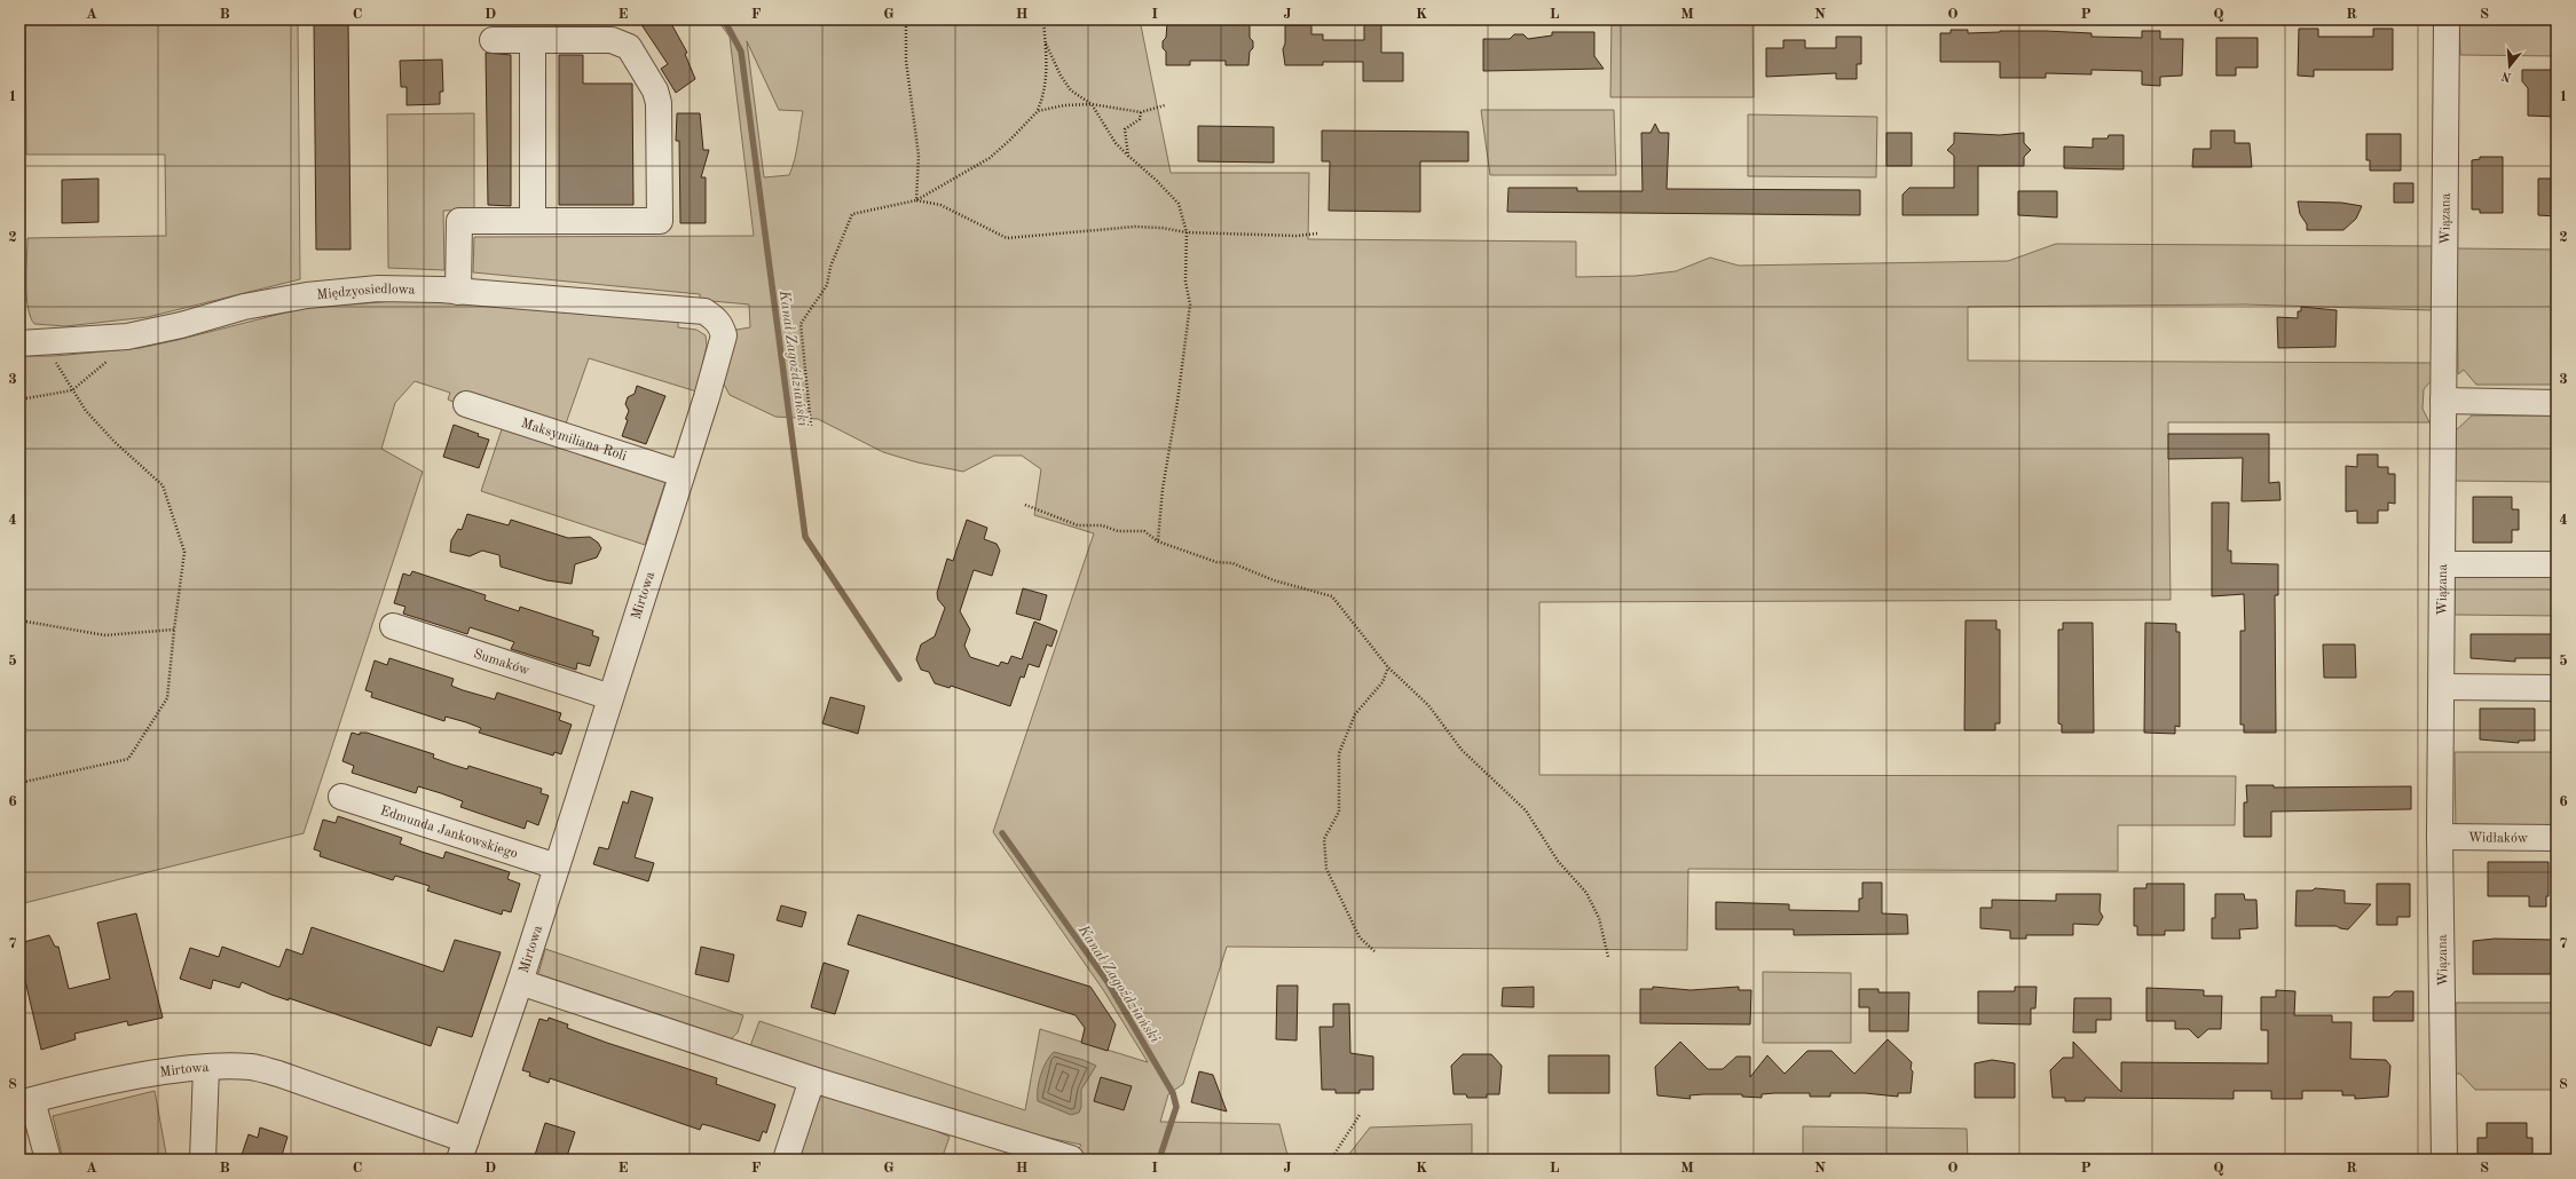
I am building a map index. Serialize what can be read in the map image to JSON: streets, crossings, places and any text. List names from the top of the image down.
{
  "streets": {
    "street": [
      "Wiązana",
      "Międzyosiedlowa",
      "Maksymiliana Roli",
      "Mirtowa",
      "Sumaków",
      "Edmunda Jankowskiego",
      "Widłaków"
    ]
  },
  "crossings": [
    ["Wiązana", "Widłaków"],
    ["Międzyosiedlowa", "Mirtowa"],
    ["Maksymiliana Roli", "Mirtowa"],
    ["Mirtowa", "Sumaków"],
    ["Mirtowa", "Edmunda Jankowskiego"]
  ],
  "water": ["Kanał Zagoździański"],
  "north": "bottom",
  "grid": {
    "columns": [
      "A",
      "B",
      "C",
      "D",
      "E",
      "F",
      "G",
      "H",
      "I",
      "J",
      "K",
      "L",
      "M",
      "N",
      "O",
      "P",
      "Q",
      "R",
      "S"
    ],
    "rows": [
      "1",
      "2",
      "3",
      "4",
      "5",
      "6",
      "7",
      "8"
    ]
  }
}
